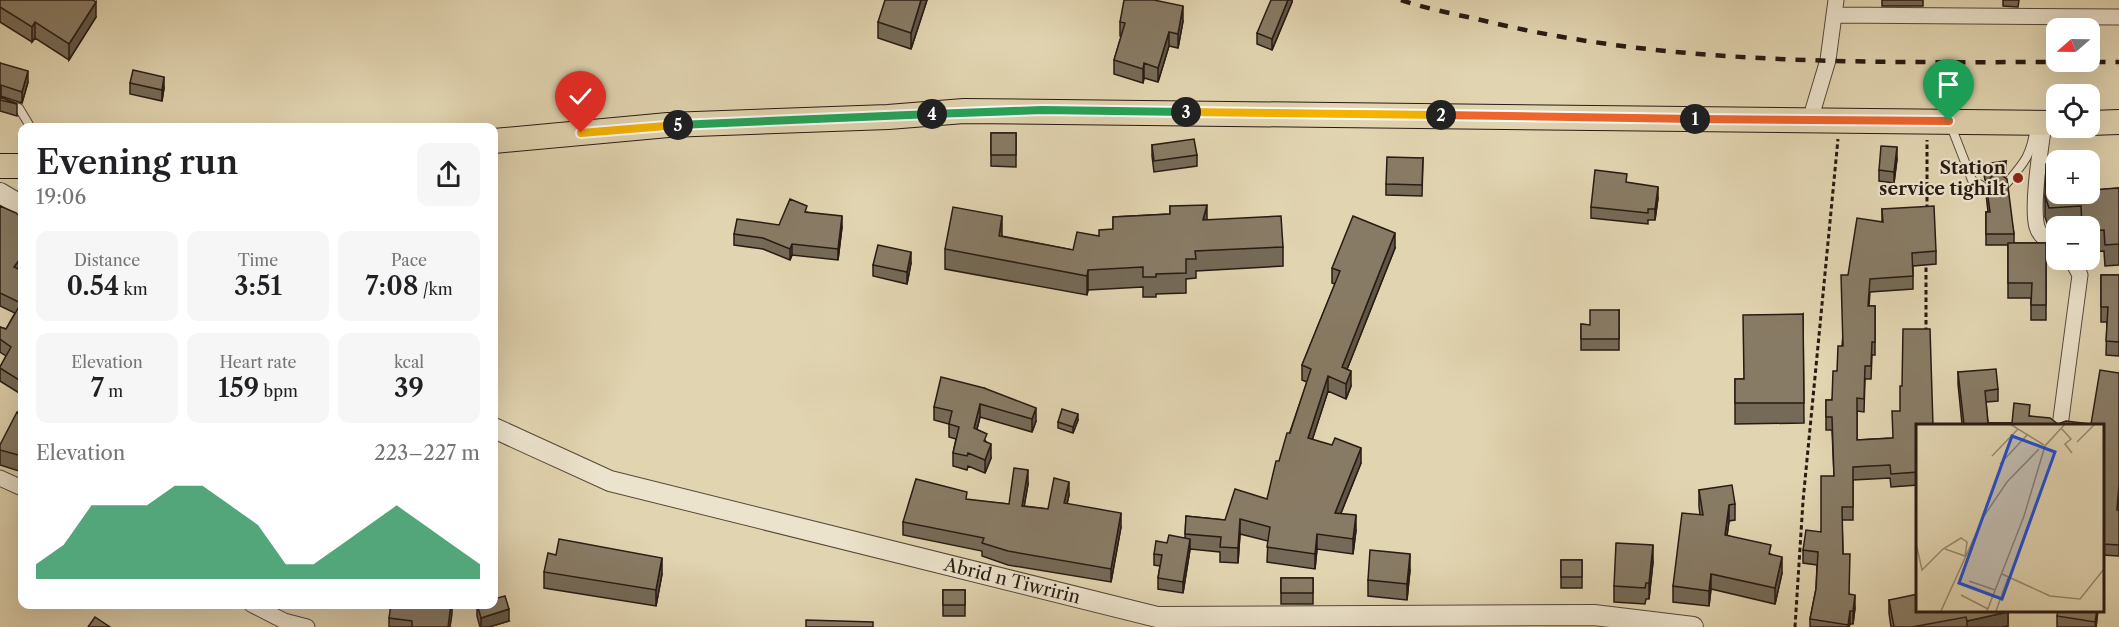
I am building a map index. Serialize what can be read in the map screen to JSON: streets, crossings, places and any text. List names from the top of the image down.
{
  "streets": {
    "street": ["Abrid n Tiwririn"]
  },
  "places": ["Station service tighilt"],
  "north": "left",
  "page": {
    "map_buttons": ["+", "−"],
    "pins": [
      "3",
      "4",
      "2",
      "1",
      "5"
    ],
    "heading": ["Evening run", "19:06"],
    "stats": [
      ["Distance", "0.54 km"],
      ["Time", "3:51"],
      ["Pace", "7:08 /km"],
      ["Elevation", "7 m"],
      ["Heart rate", "159 bpm"],
      ["kcal", "39"]
    ],
    "chart": ["Elevation", "223–227 m"]
  }
}
